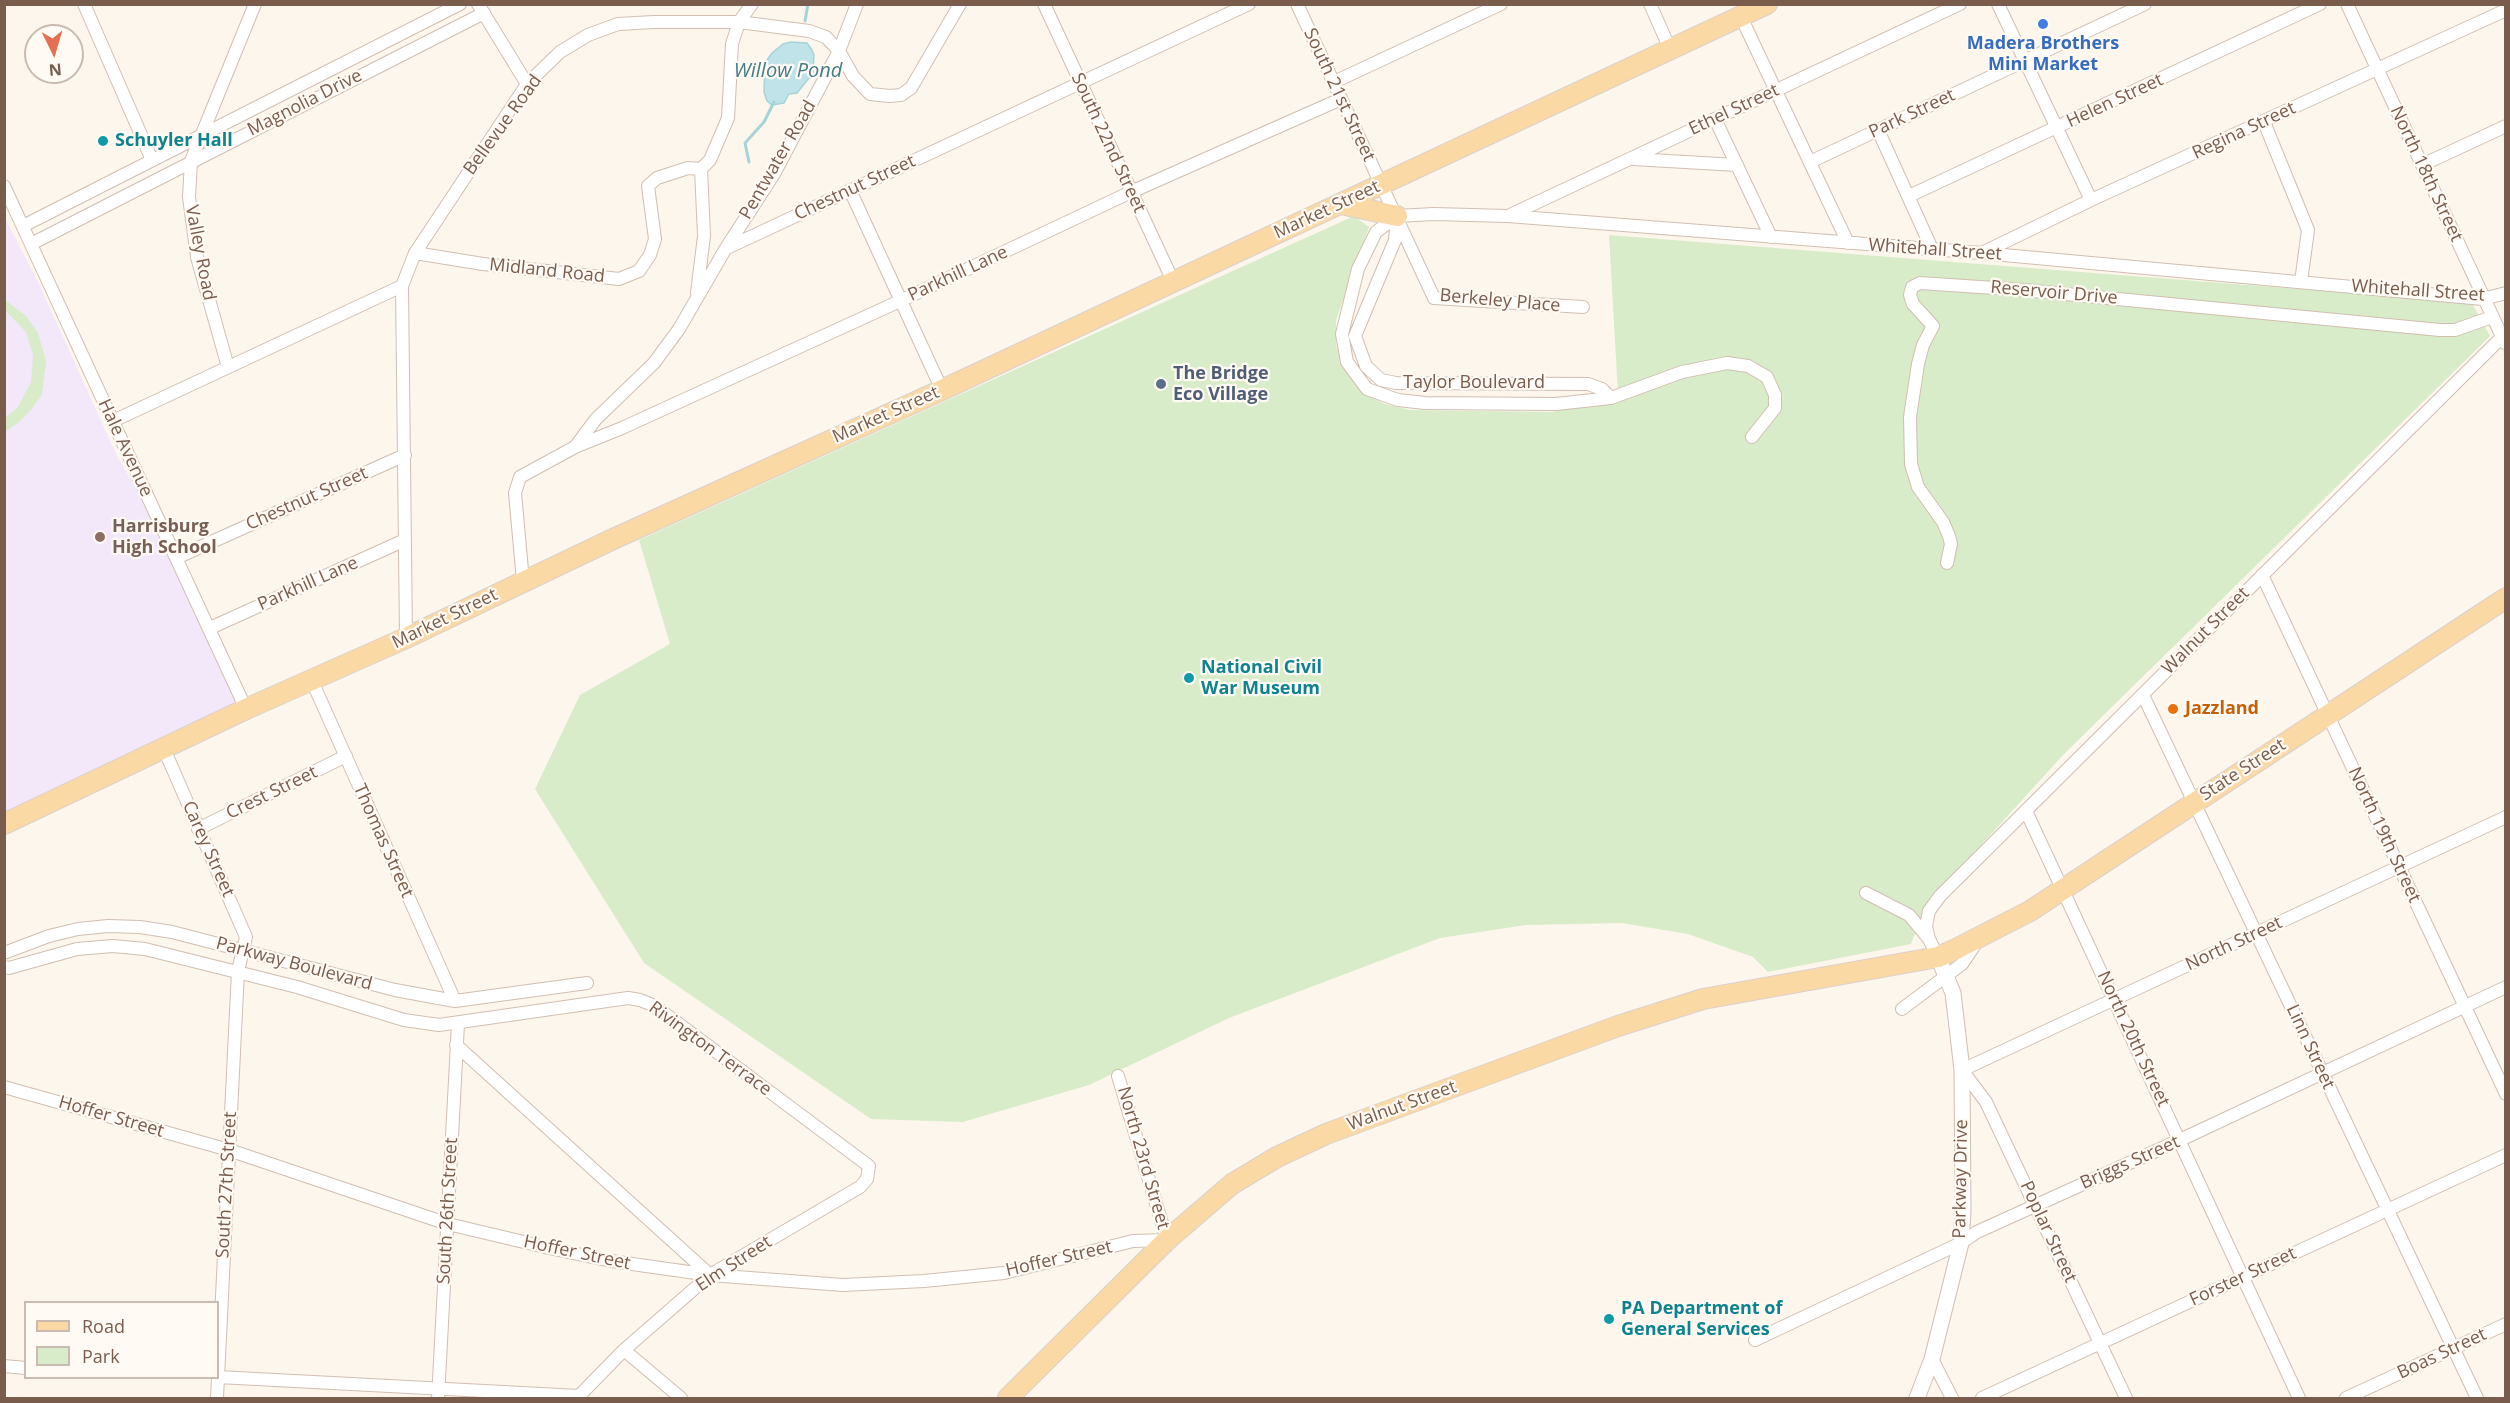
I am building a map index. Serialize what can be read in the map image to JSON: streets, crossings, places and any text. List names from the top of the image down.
{
  "streets": {
    "main road": ["Market Street", "Walnut Street", "State Street"],
    "street": [
      "South 21st Street",
      "Helen Street",
      "Magnolia Drive",
      "Ethel Street",
      "Park Street",
      "Bellevue Road",
      "Regina Street",
      "South 22nd Street",
      "Pentwater Road",
      "North 18th Street",
      "Chestnut Street",
      "Whitehall Street",
      "Valley Road",
      "Midland Road",
      "Parkhill Lane",
      "Reservoir Drive",
      "Berkeley Place",
      "Taylor Boulevard",
      "Hale Avenue",
      "Crest Street",
      "North 19th Street",
      "Thomas Street",
      "Carey Street",
      "North Street",
      "Parkway Boulevard",
      "North 20th Street",
      "Linn Street",
      "Rivington Terrace",
      "Hoffer Street",
      "North 23rd Street",
      "Briggs Street",
      "Parkway Drive",
      "South 27th Street",
      "South 26th Street",
      "Poplar Street",
      "Elm Street",
      "Forster Street",
      "Boas Street"
    ]
  },
  "crossings": [
    ["South 21st Street", "Market Street"],
    ["South 21st Street", "Parkhill Lane"],
    ["Magnolia Drive", "Valley Road"],
    ["Magnolia Drive", "Hale Avenue"],
    ["Ethel Street", "Whitehall Street"],
    ["Bellevue Road", "Pentwater Road"],
    ["Bellevue Road", "Chestnut Street"],
    ["Bellevue Road", "Market Street"],
    ["Bellevue Road", "Midland Road"],
    ["Bellevue Road", "Parkhill Lane"],
    ["Regina Street", "North 18th Street"],
    ["Regina Street", "Whitehall Street"],
    ["South 22nd Street", "Chestnut Street"],
    ["South 22nd Street", "Market Street"],
    ["South 22nd Street", "Parkhill Lane"],
    ["Pentwater Road", "Chestnut Street"],
    ["North 18th Street", "Whitehall Street"],
    ["North 18th Street", "Reservoir Drive"],
    ["North 18th Street", "Walnut Street"],
    ["Chestnut Street", "Hale Avenue"],
    ["Market Street", "Hale Avenue"],
    ["Market Street", "Thomas Street"],
    ["Market Street", "Carey Street"],
    ["Whitehall Street", "Berkeley Place"],
    ["Whitehall Street", "Taylor Boulevard"],
    ["Parkhill Lane", "Hale Avenue"],
    ["Berkeley Place", "Taylor Boulevard"],
    ["Walnut Street", "State Street"],
    ["Walnut Street", "North 19th Street"],
    ["Walnut Street", "North 20th Street"],
    ["Walnut Street", "Linn Street"],
    ["Walnut Street", "Hoffer Street"],
    ["Walnut Street", "North 23rd Street"],
    ["Walnut Street", "Parkway Drive"],
    ["State Street", "North 19th Street"],
    ["State Street", "North 20th Street"],
    ["State Street", "Linn Street"],
    ["State Street", "Parkway Drive"],
    ["Crest Street", "Thomas Street"],
    ["Crest Street", "Carey Street"],
    ["North 19th Street", "North Street"],
    ["North 19th Street", "Briggs Street"],
    ["Thomas Street", "Parkway Boulevard"],
    ["Carey Street", "Parkway Boulevard"],
    ["Carey Street", "South 27th Street"],
    ["North Street", "North 20th Street"],
    ["North Street", "Linn Street"],
    ["North Street", "Parkway Drive"],
    ["North Street", "Poplar Street"],
    ["Parkway Boulevard", "Rivington Terrace"],
    ["Parkway Boulevard", "South 27th Street"],
    ["Parkway Boulevard", "South 26th Street"],
    ["North 20th Street", "Briggs Street"],
    ["North 20th Street", "Forster Street"],
    ["Linn Street", "Briggs Street"],
    ["Linn Street", "Forster Street"],
    ["Linn Street", "Boas Street"],
    ["Rivington Terrace", "South 26th Street"],
    ["Rivington Terrace", "Elm Street"],
    ["Hoffer Street", "North 23rd Street"],
    ["Hoffer Street", "South 27th Street"],
    ["Hoffer Street", "South 26th Street"],
    ["Hoffer Street", "Elm Street"],
    ["Briggs Street", "Parkway Drive"],
    ["Briggs Street", "Poplar Street"],
    ["Parkway Drive", "Poplar Street"],
    ["Poplar Street", "Forster Street"]
  ],
  "water": ["Willow Pond"],
  "places": [
    "Madera Brothers Mini Market",
    "Schuyler Hall",
    "The Bridge Eco Village",
    "Harrisburg High School",
    "National Civil War Museum",
    "Jazzland",
    "PA Department of General Services"
  ],
  "legend": ["Road", "Park"],
  "north": "bottom"
}
